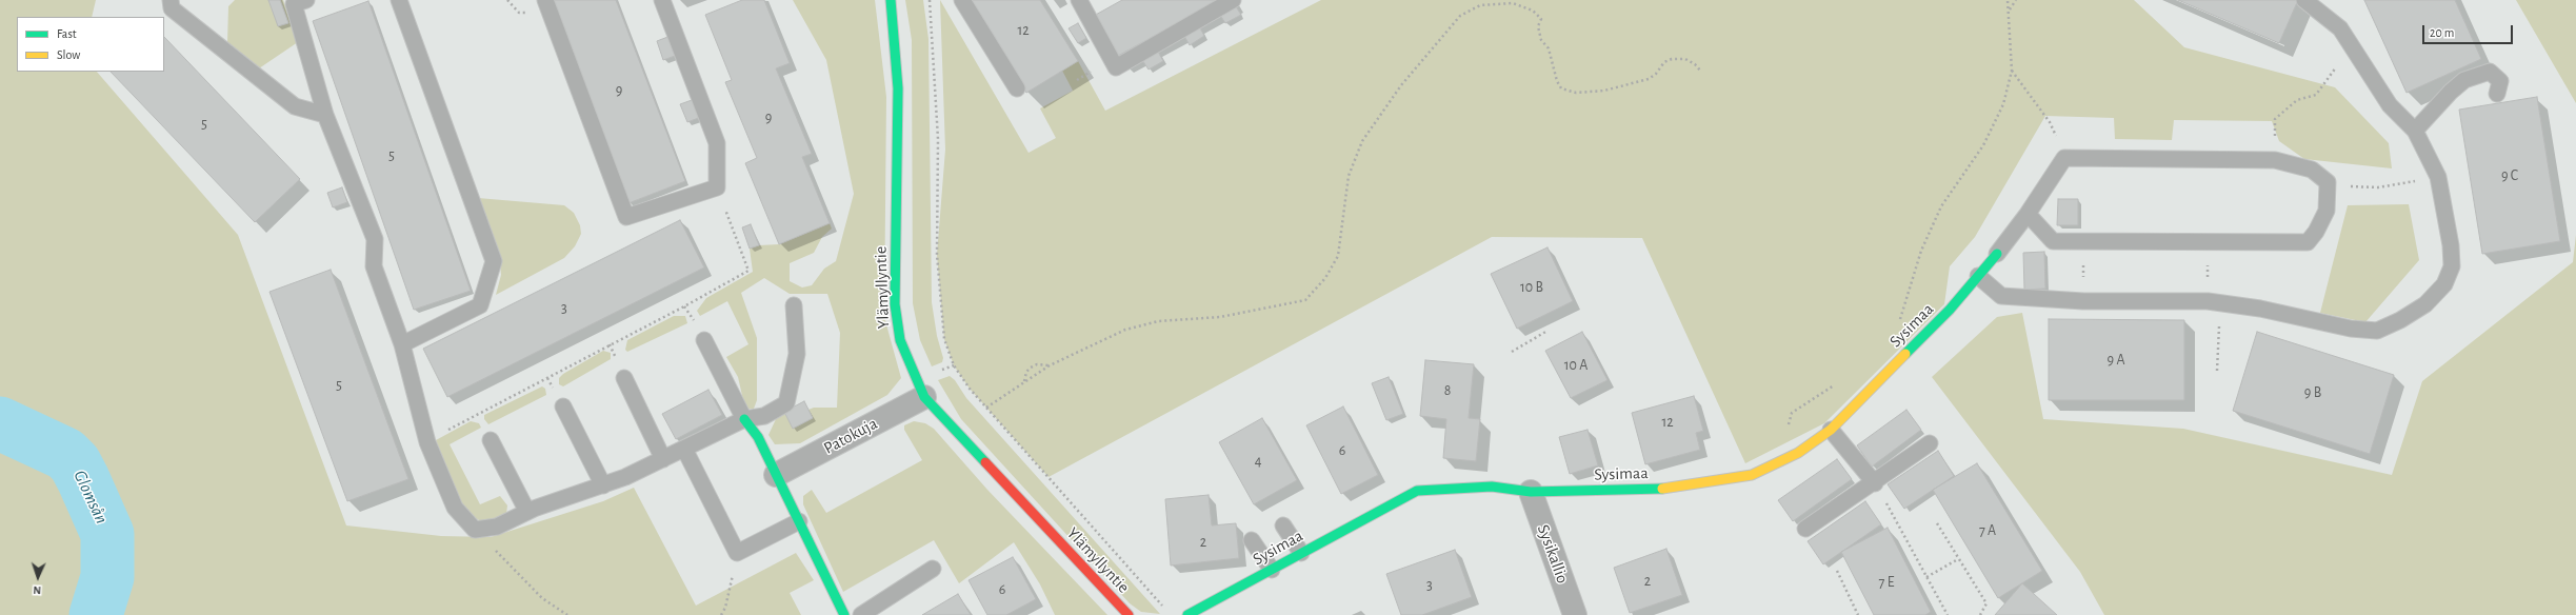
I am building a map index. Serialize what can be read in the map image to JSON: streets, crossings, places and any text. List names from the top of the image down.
{
  "streets": {
    "street": [
      "Ylämyllyntie",
      "Sysimaa",
      "Patokuja",
      "Sysikallio"
    ]
  },
  "crossings": [
    ["Ylämyllyntie", "Patokuja"],
    ["Sysimaa", "Sysikallio"]
  ],
  "water": ["Glomsån"],
  "house_numbers": [
    "12",
    "9",
    "9",
    "5",
    "5",
    "9 C",
    "10 B",
    "3",
    "9 A",
    "10 A",
    "5",
    "8",
    "9 B",
    "12",
    "6",
    "4",
    "7 A",
    "2",
    "2",
    "7 E",
    "3",
    "6"
  ],
  "legend": ["Fast", "Slow"],
  "scale_bar": "20 m",
  "north": "bottom"
}
